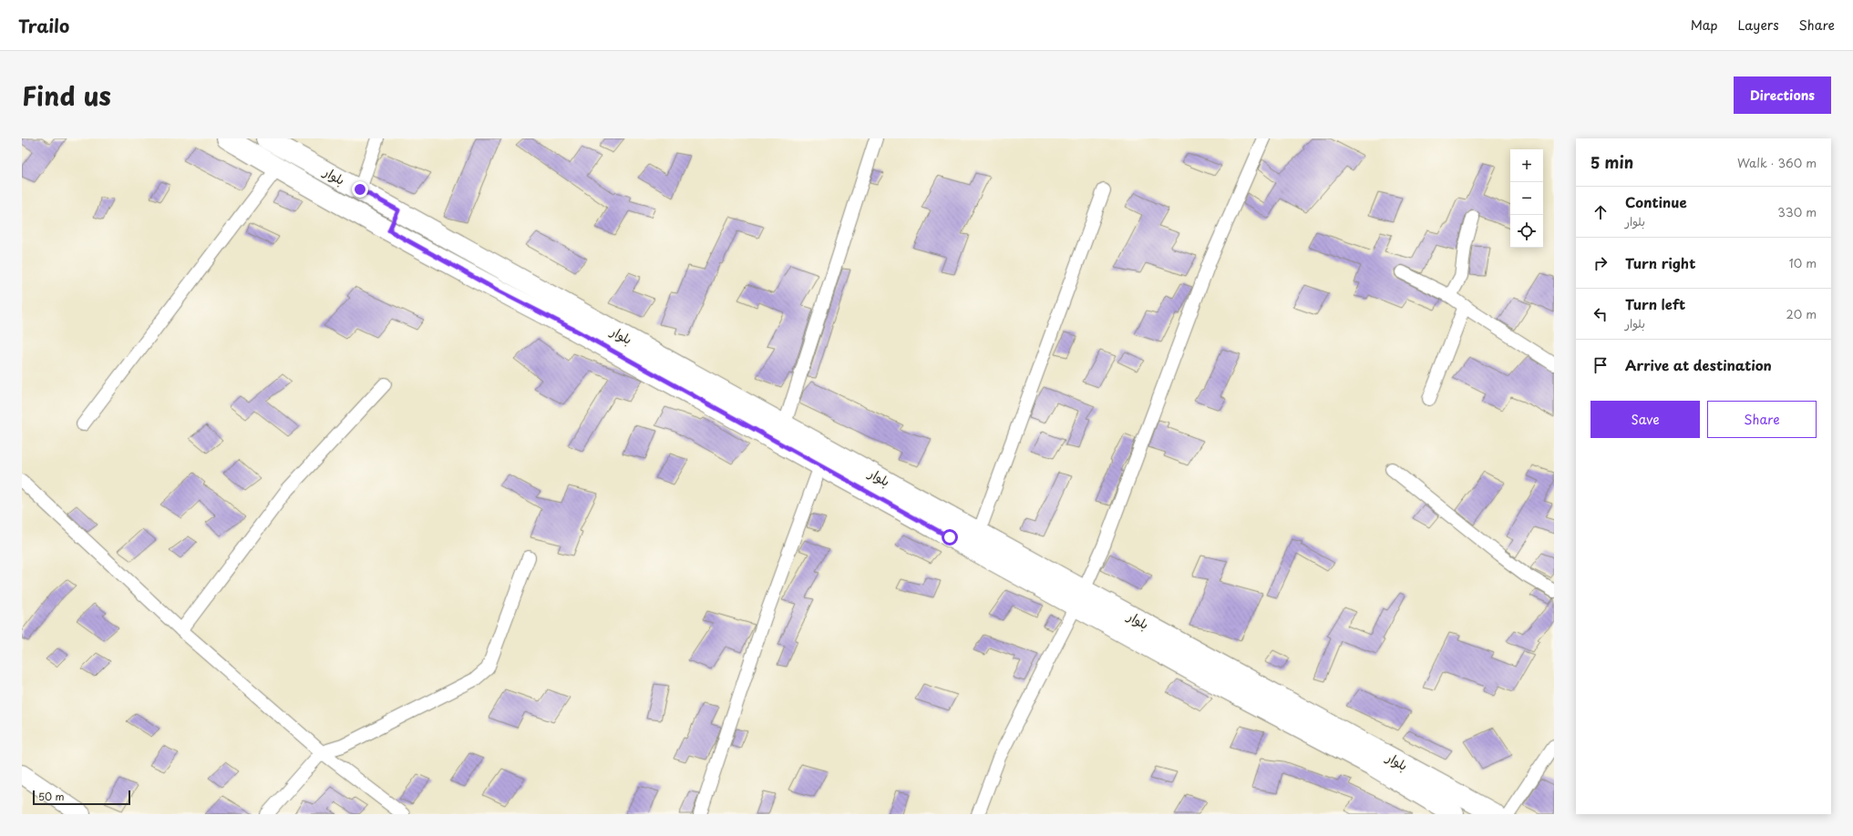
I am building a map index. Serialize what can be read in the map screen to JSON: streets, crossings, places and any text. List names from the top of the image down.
{
  "streets": {
    "main road": ["بلوار"]
  },
  "scale_bar": "50 m",
  "page": {
    "header": "Trailo",
    "nav": ["Map", "Layers", "Share"],
    "title": "Find us",
    "buttons": [
      "Directions",
      ["Save", "Share"]
    ],
    "heading": ["5 min", "Walk · 360 m"],
    "map_buttons": ["+", "−"],
    "list": [
      ["Continue", "بلوار", "330 m"],
      ["Turn right", "10 m"],
      ["Turn left", "بلوار", "20 m"],
      "Arrive at destination"
    ],
    "scale": "50 m"
  }
}
